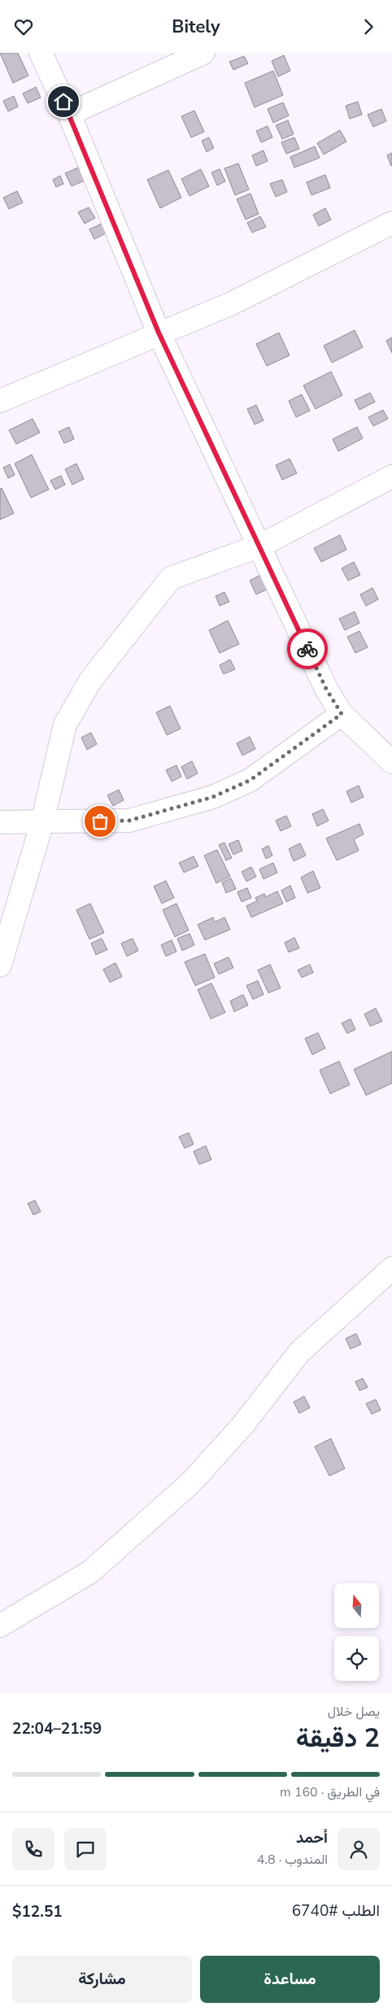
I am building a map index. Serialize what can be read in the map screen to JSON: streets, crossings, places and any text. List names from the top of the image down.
{
  "north": "top",
  "page": {
    "header": "Bitely",
    "heading": ["2 دقيقة", "يصل خلال", "21:59–22:04"],
    "panel": [
      "أحمد",
      "المندوب · 4.8",
      "الطلب #6740",
      "$12.51"
    ],
    "bar": "في الطريق · 160 m",
    "buttons": ["مساعدة", "مشاركة"]
  }
}
